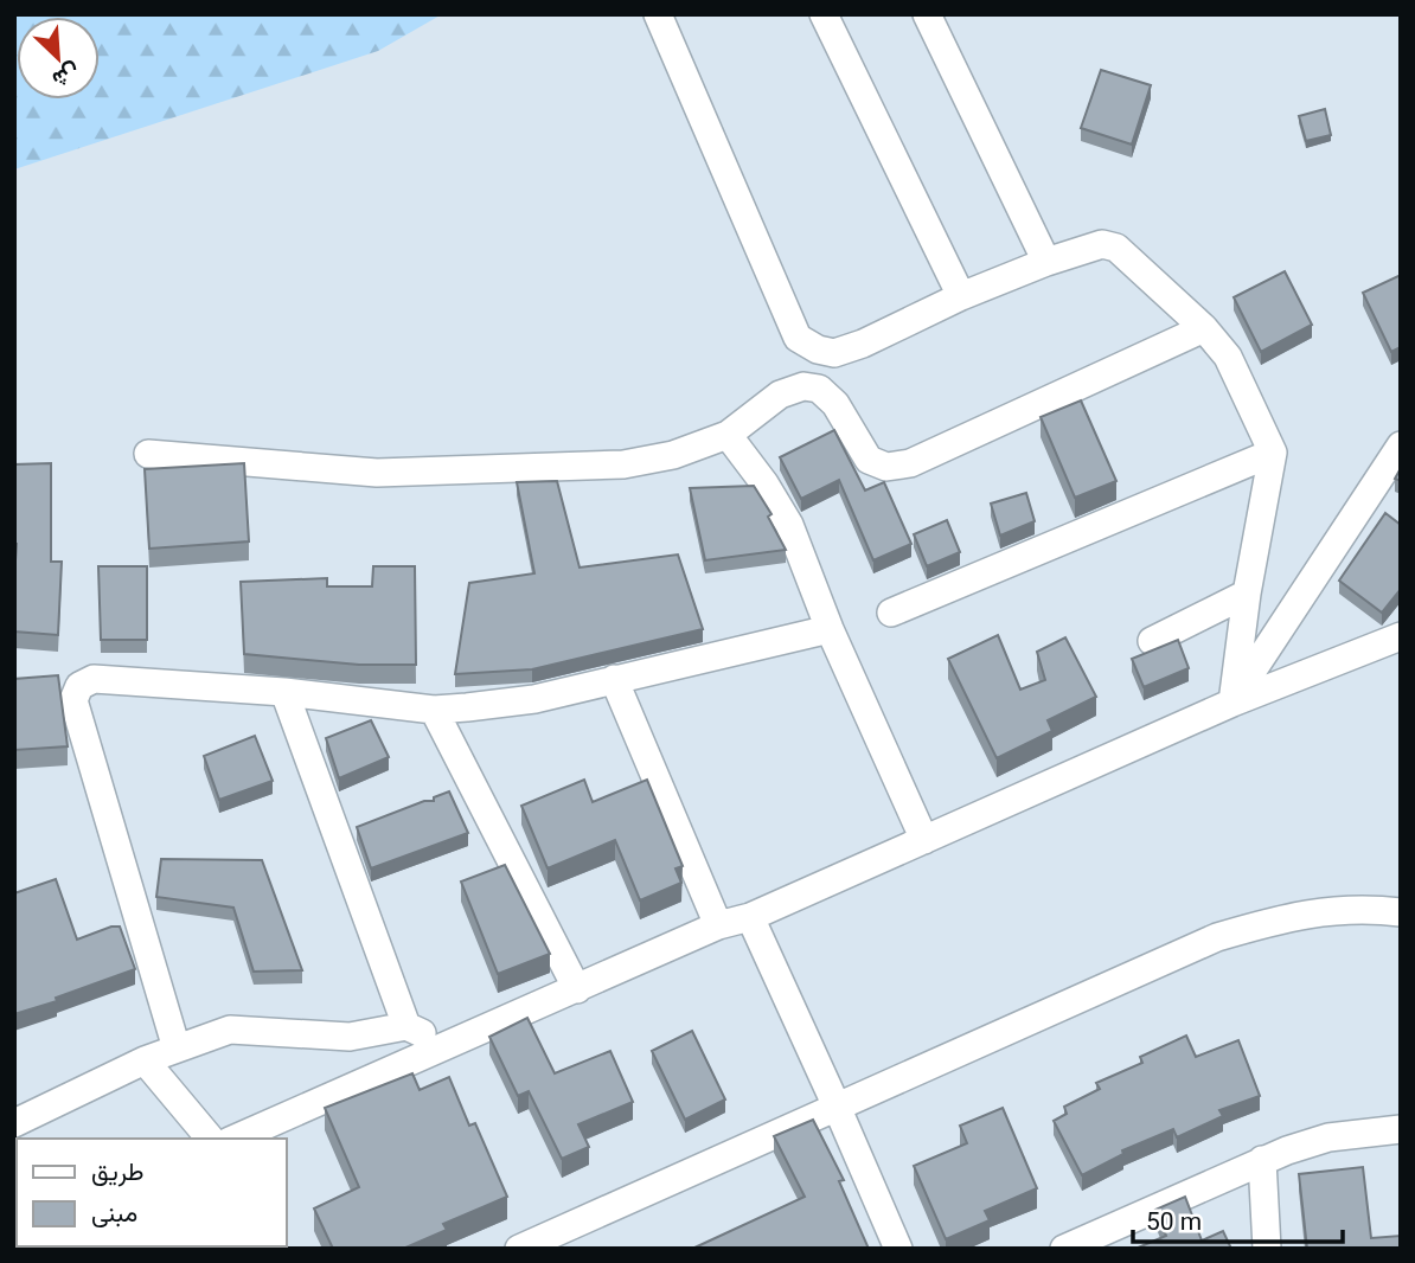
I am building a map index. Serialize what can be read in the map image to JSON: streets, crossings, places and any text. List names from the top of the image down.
{
  "legend": ["طريق", "مبنى"],
  "scale_bar": "50 m",
  "north": "bottom right"
}
